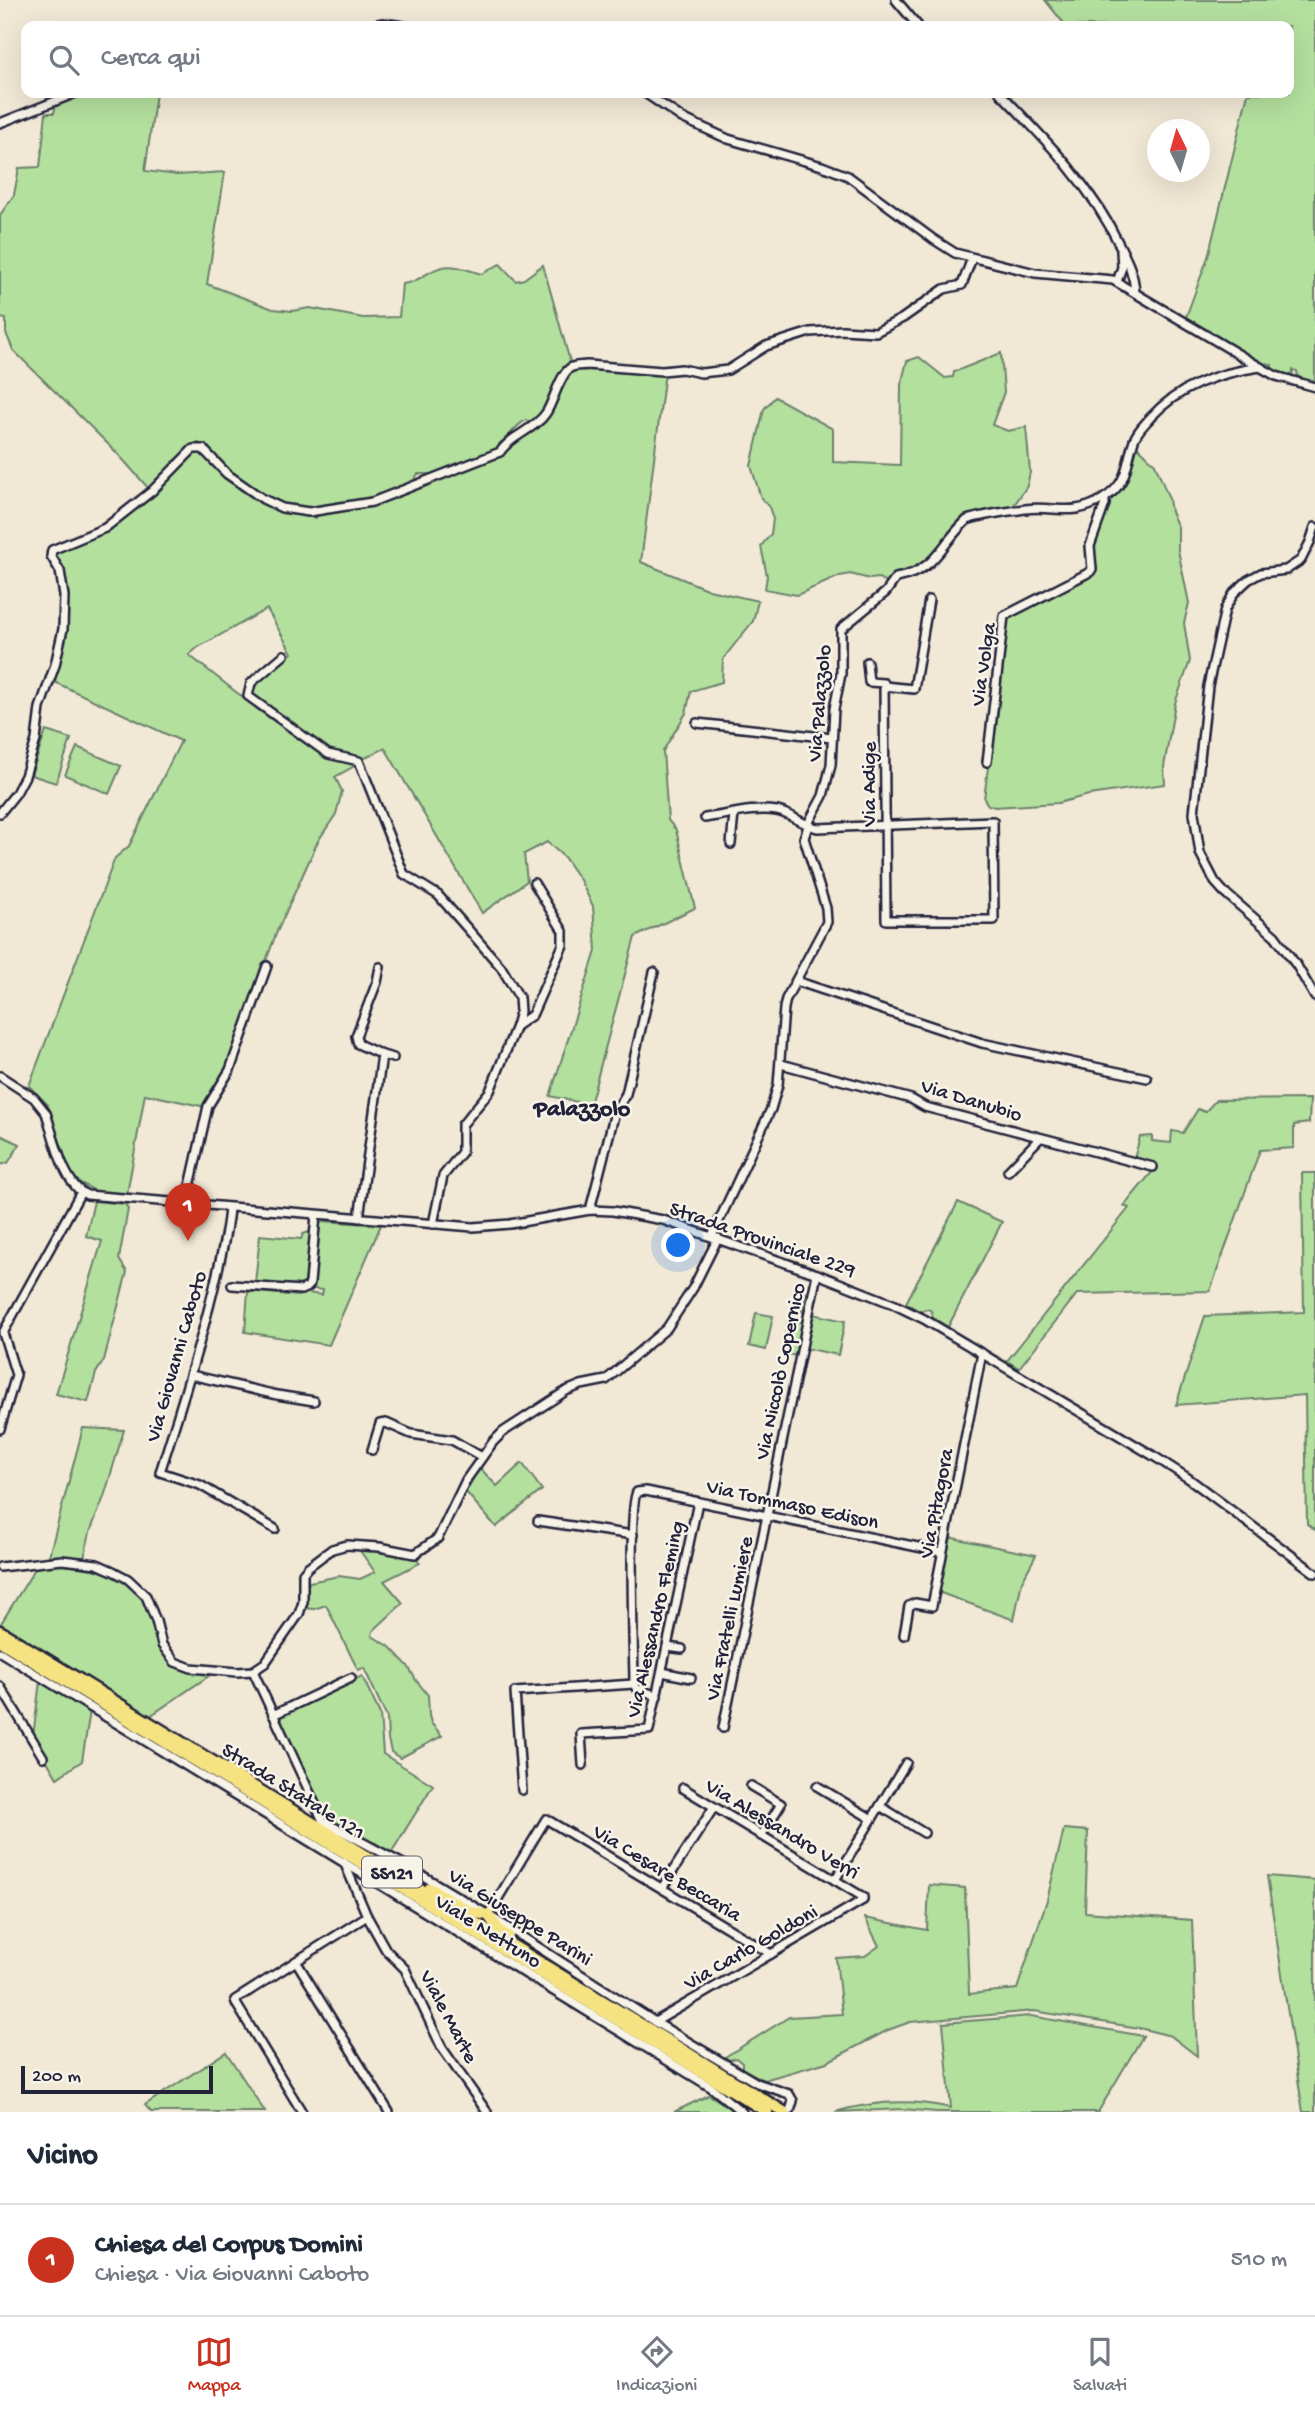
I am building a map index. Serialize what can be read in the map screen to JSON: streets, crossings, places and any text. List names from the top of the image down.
{
  "streets": {
    "main road": ["Strada Statale 121", "SS121"],
    "street": [
      "Via Volga",
      "Via Palazzolo",
      "Via Adige",
      "Via Danubio",
      "Strada Provinciale 229",
      "Via Giovanni Caboto",
      "Via Niccolò Copernico",
      "Via Tommaso Edison",
      "Via Pitagora",
      "Via Fratelli Lumiere",
      "Via Alessandro Fleming",
      "Via Alessandro Verri",
      "Via Cesare Beccaria",
      "Via Giuseppe Parini",
      "Viale Nettuno",
      "Via Carlo Goldoni",
      "Viale Marte"
    ]
  },
  "crossings": [
    ["Via Volga", "Via Palazzolo"],
    ["Strada Provinciale 229", "Via Giovanni Caboto"],
    ["Strada Provinciale 229", "Via Niccolò Copernico"],
    ["Strada Provinciale 229", "Via Pitagora"],
    ["Via Niccolò Copernico", "Via Tommaso Edison"],
    ["Via Niccolò Copernico", "Via Fratelli Lumiere"],
    ["Via Tommaso Edison", "Via Pitagora"],
    ["Via Tommaso Edison", "Via Fratelli Lumiere"],
    ["Via Tommaso Edison", "Via Alessandro Fleming"],
    ["Via Alessandro Verri", "Via Carlo Goldoni"],
    ["Via Cesare Beccaria", "Via Giuseppe Parini"],
    ["Via Cesare Beccaria", "Via Carlo Goldoni"],
    ["Via Giuseppe Parini", "Via Carlo Goldoni"],
    ["Viale Nettuno", "Viale Marte"]
  ],
  "districts": ["Palazzolo"],
  "scale_bar": "200 m",
  "north": "top",
  "page": {
    "search": "Cerca qui",
    "pins": "1",
    "scale": "200 m",
    "heading": "Vicino",
    "list": [
      {
        "mark": "1",
        "name": "Chiesa del Corpus Domini",
        "note": "Chiesa · Via Giovanni Caboto",
        "value": "510 m"
      }
    ],
    "nav": ["Mappa", "Indicazioni", "Salvati"]
  }
}
